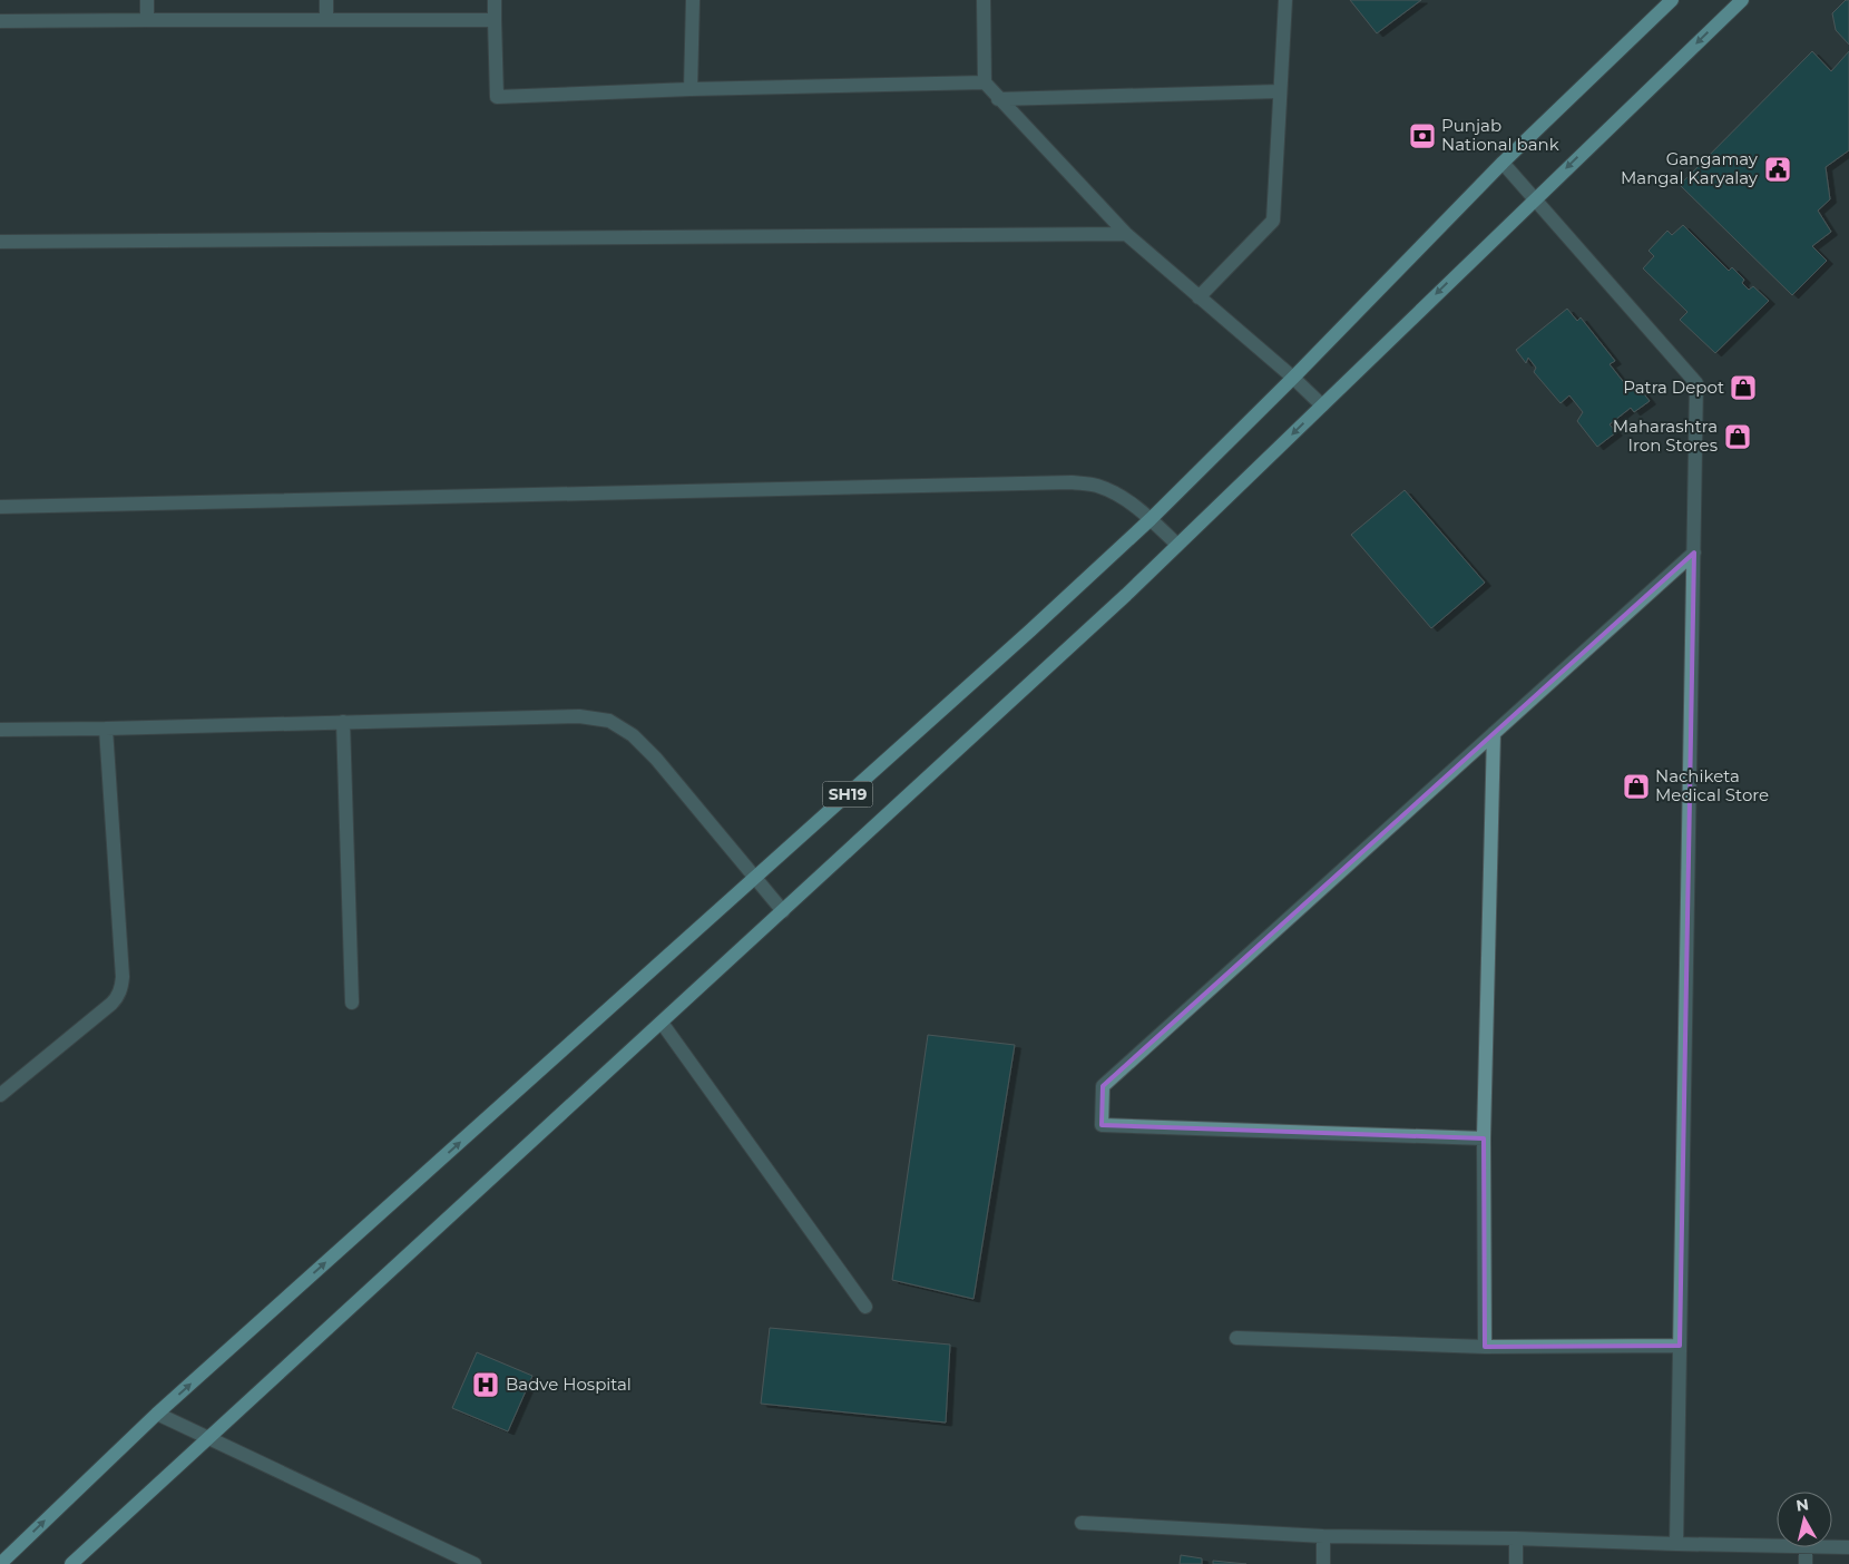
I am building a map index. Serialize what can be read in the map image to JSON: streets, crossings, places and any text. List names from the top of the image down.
{
  "streets": {
    "main road": ["SH19"]
  },
  "places": {
    "bank": ["Punjab National bank"],
    "public building": ["Gangamay Mangal Karyalay"],
    "shop": ["Patra Depot", "Maharashtra Iron Stores", "Nachiketa Medical Store"],
    "hospital": ["Badve Hospital"]
  },
  "north": "top"
}
